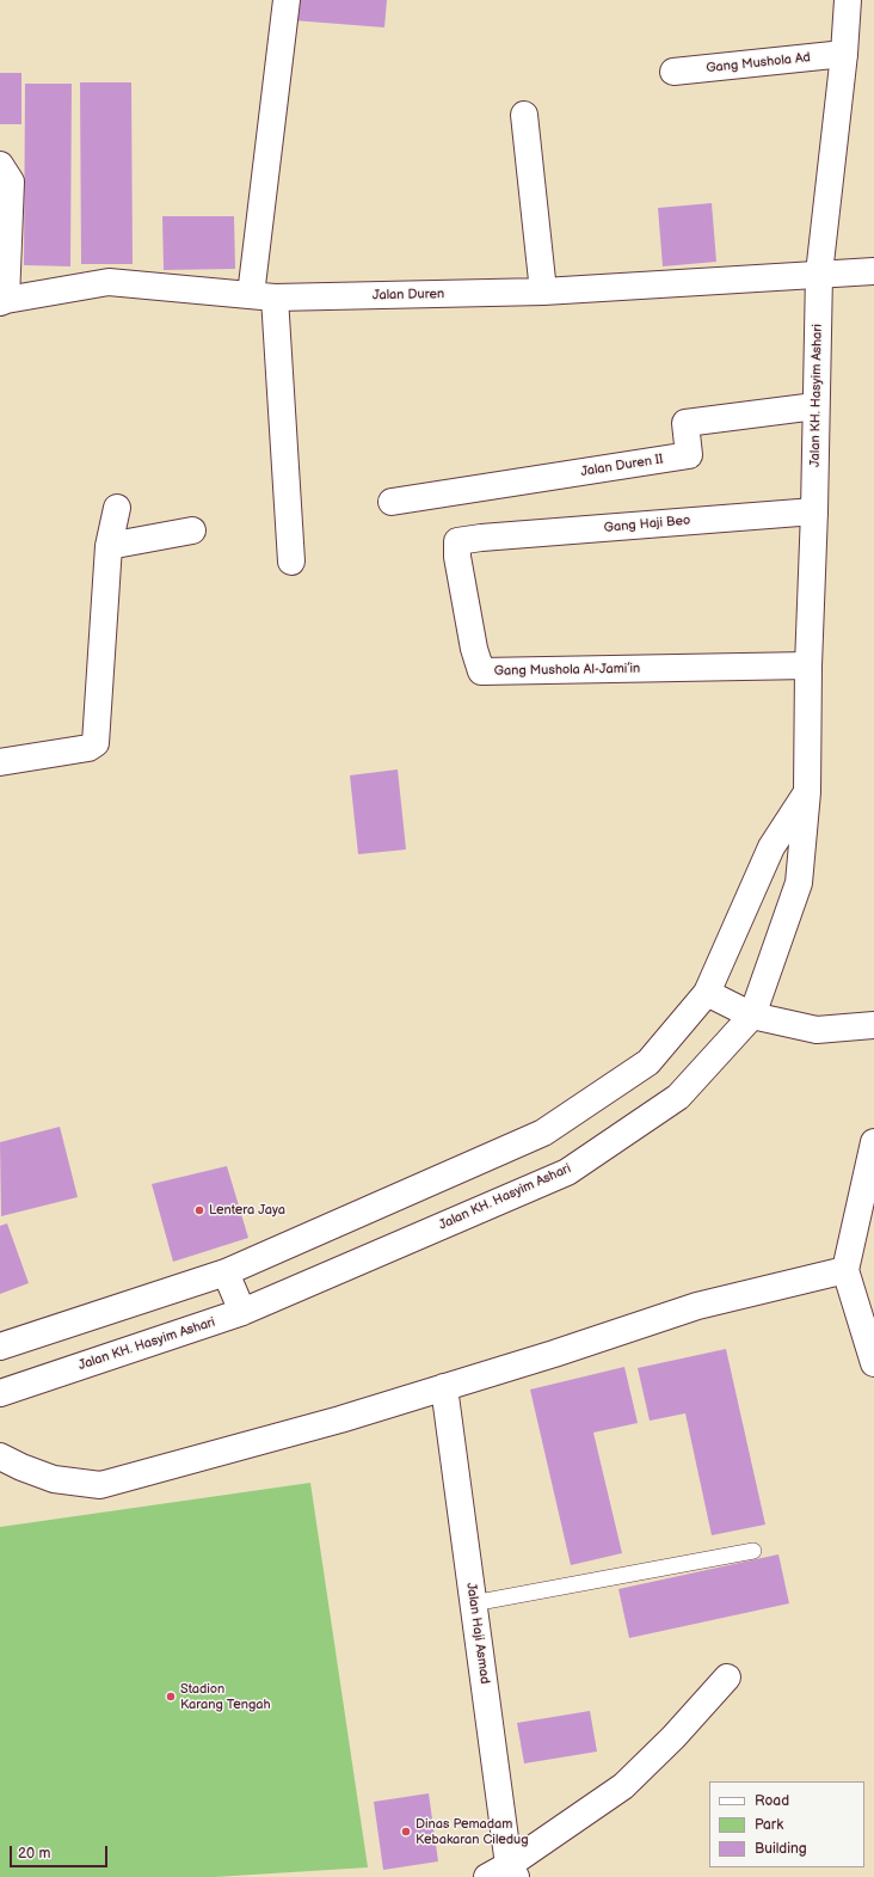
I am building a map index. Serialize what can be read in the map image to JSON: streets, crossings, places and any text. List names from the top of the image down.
{
  "streets": {
    "street": [
      "Gang Mushola Ad",
      "Jalan Duren",
      "Jalan KH. Hasyim Ashari",
      "Jalan Duren II",
      "Gang Haji Beo",
      "Gang Mushola Al-Jami’in",
      "Jalan Haji Asmad"
    ]
  },
  "crossings": [
    ["Gang Mushola Ad", "Jalan KH. Hasyim Ashari"],
    ["Jalan Duren", "Jalan KH. Hasyim Ashari"],
    ["Jalan KH. Hasyim Ashari", "Jalan Duren II"],
    ["Jalan KH. Hasyim Ashari", "Gang Haji Beo"],
    ["Jalan KH. Hasyim Ashari", "Gang Mushola Al-Jami’in"],
    ["Gang Haji Beo", "Gang Mushola Al-Jami’in"]
  ],
  "places": ["Lentera Jaya", "Stadion Karang Tengah", "Dinas Pemadam Kebakaran Ciledug"],
  "legend": ["Road", "Park", "Building"],
  "scale_bar": "20 m"
}
